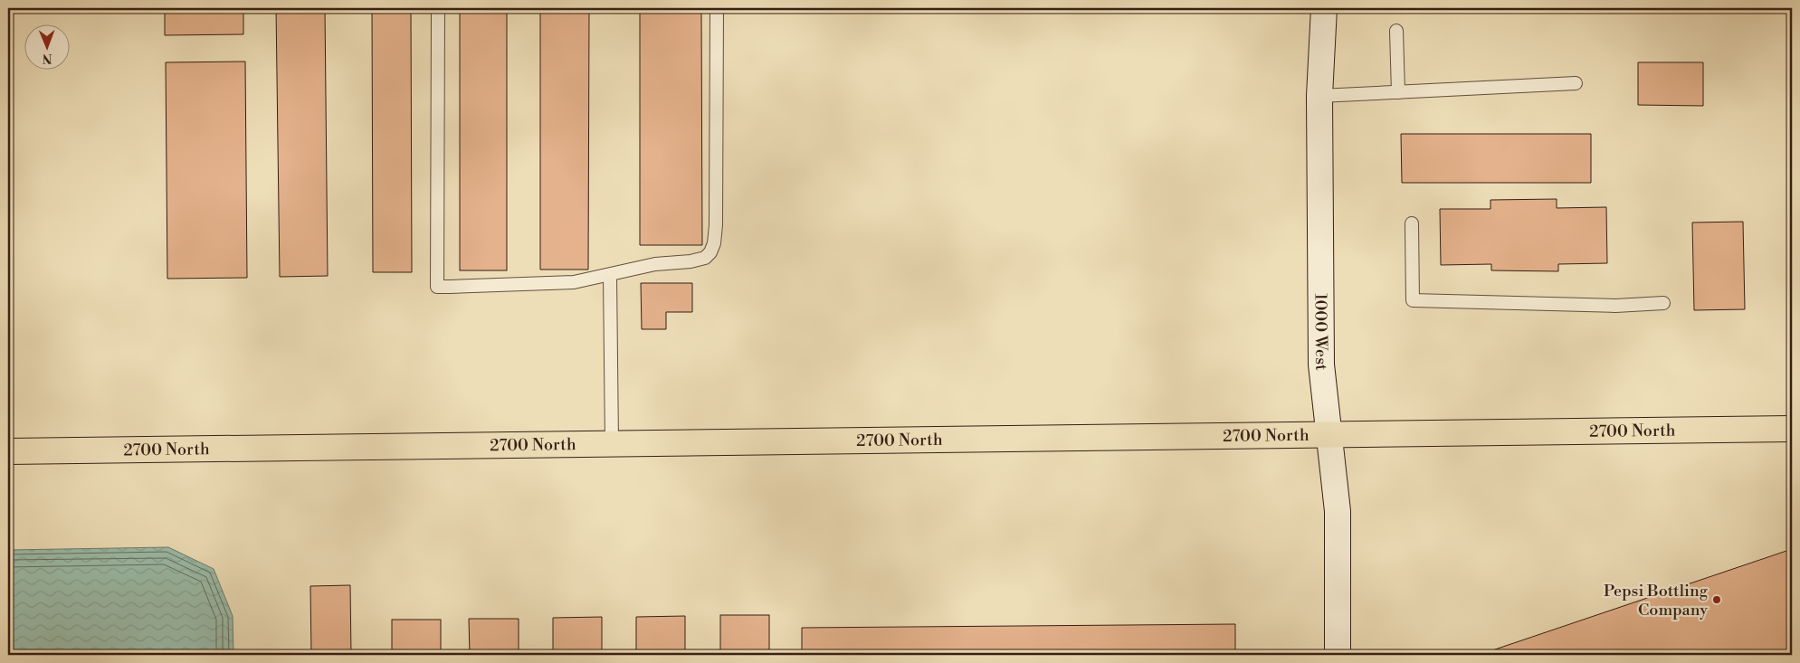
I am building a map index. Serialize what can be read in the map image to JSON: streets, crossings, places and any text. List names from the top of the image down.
{
  "streets": {
    "main road": ["2700 North"],
    "street": ["1000 West"]
  },
  "crossings": [
    ["1000 West", "2700 North"]
  ],
  "places": ["Pepsi Bottling Company"],
  "north": "bottom"
}
